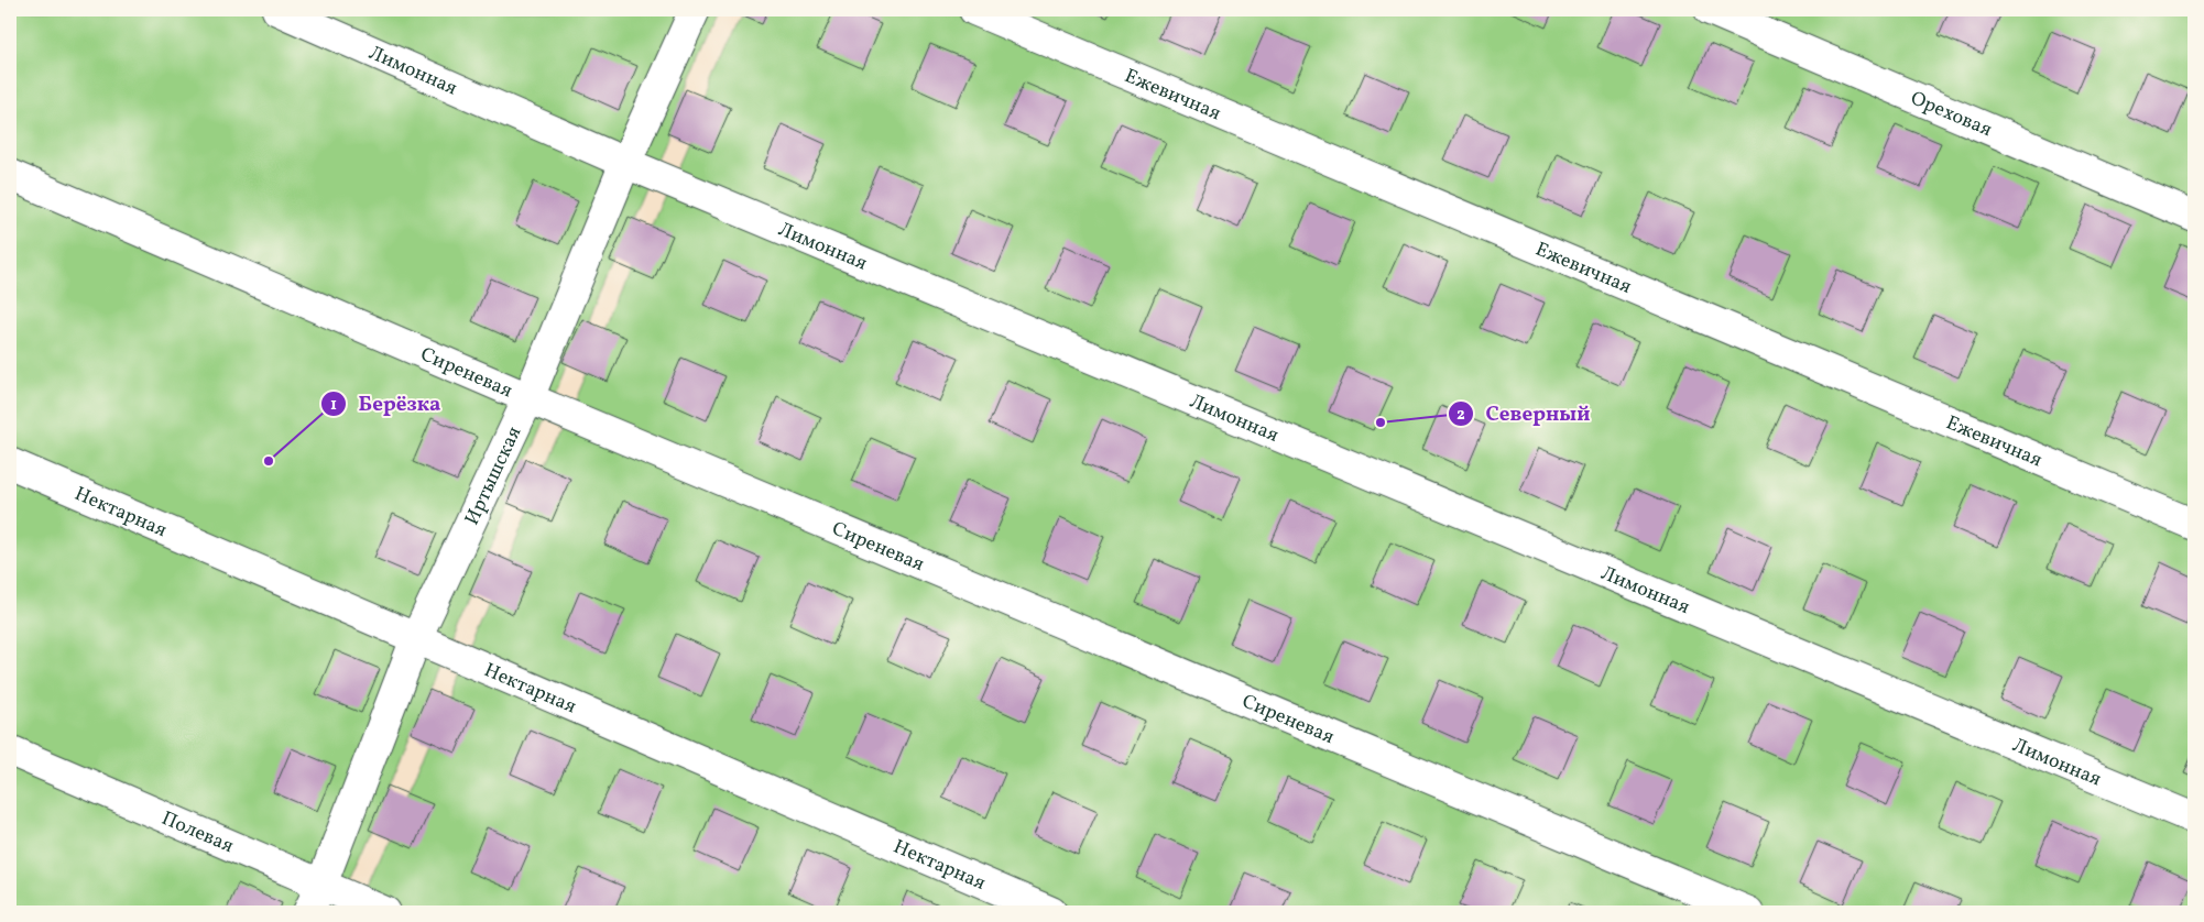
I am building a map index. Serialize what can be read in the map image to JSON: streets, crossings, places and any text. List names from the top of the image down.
{
  "streets": {
    "street": [
      "Лимонная",
      "Ежевичная",
      "Ореховая",
      "Сиреневая",
      "Иртышская",
      "Нектарная",
      "Полевая"
    ]
  },
  "crossings": [
    ["Лимонная", "Иртышская"],
    ["Сиреневая", "Иртышская"],
    ["Иртышская", "Нектарная"],
    ["Иртышская", "Полевая"]
  ],
  "places": ["Северный", "Берёзка"]
}
